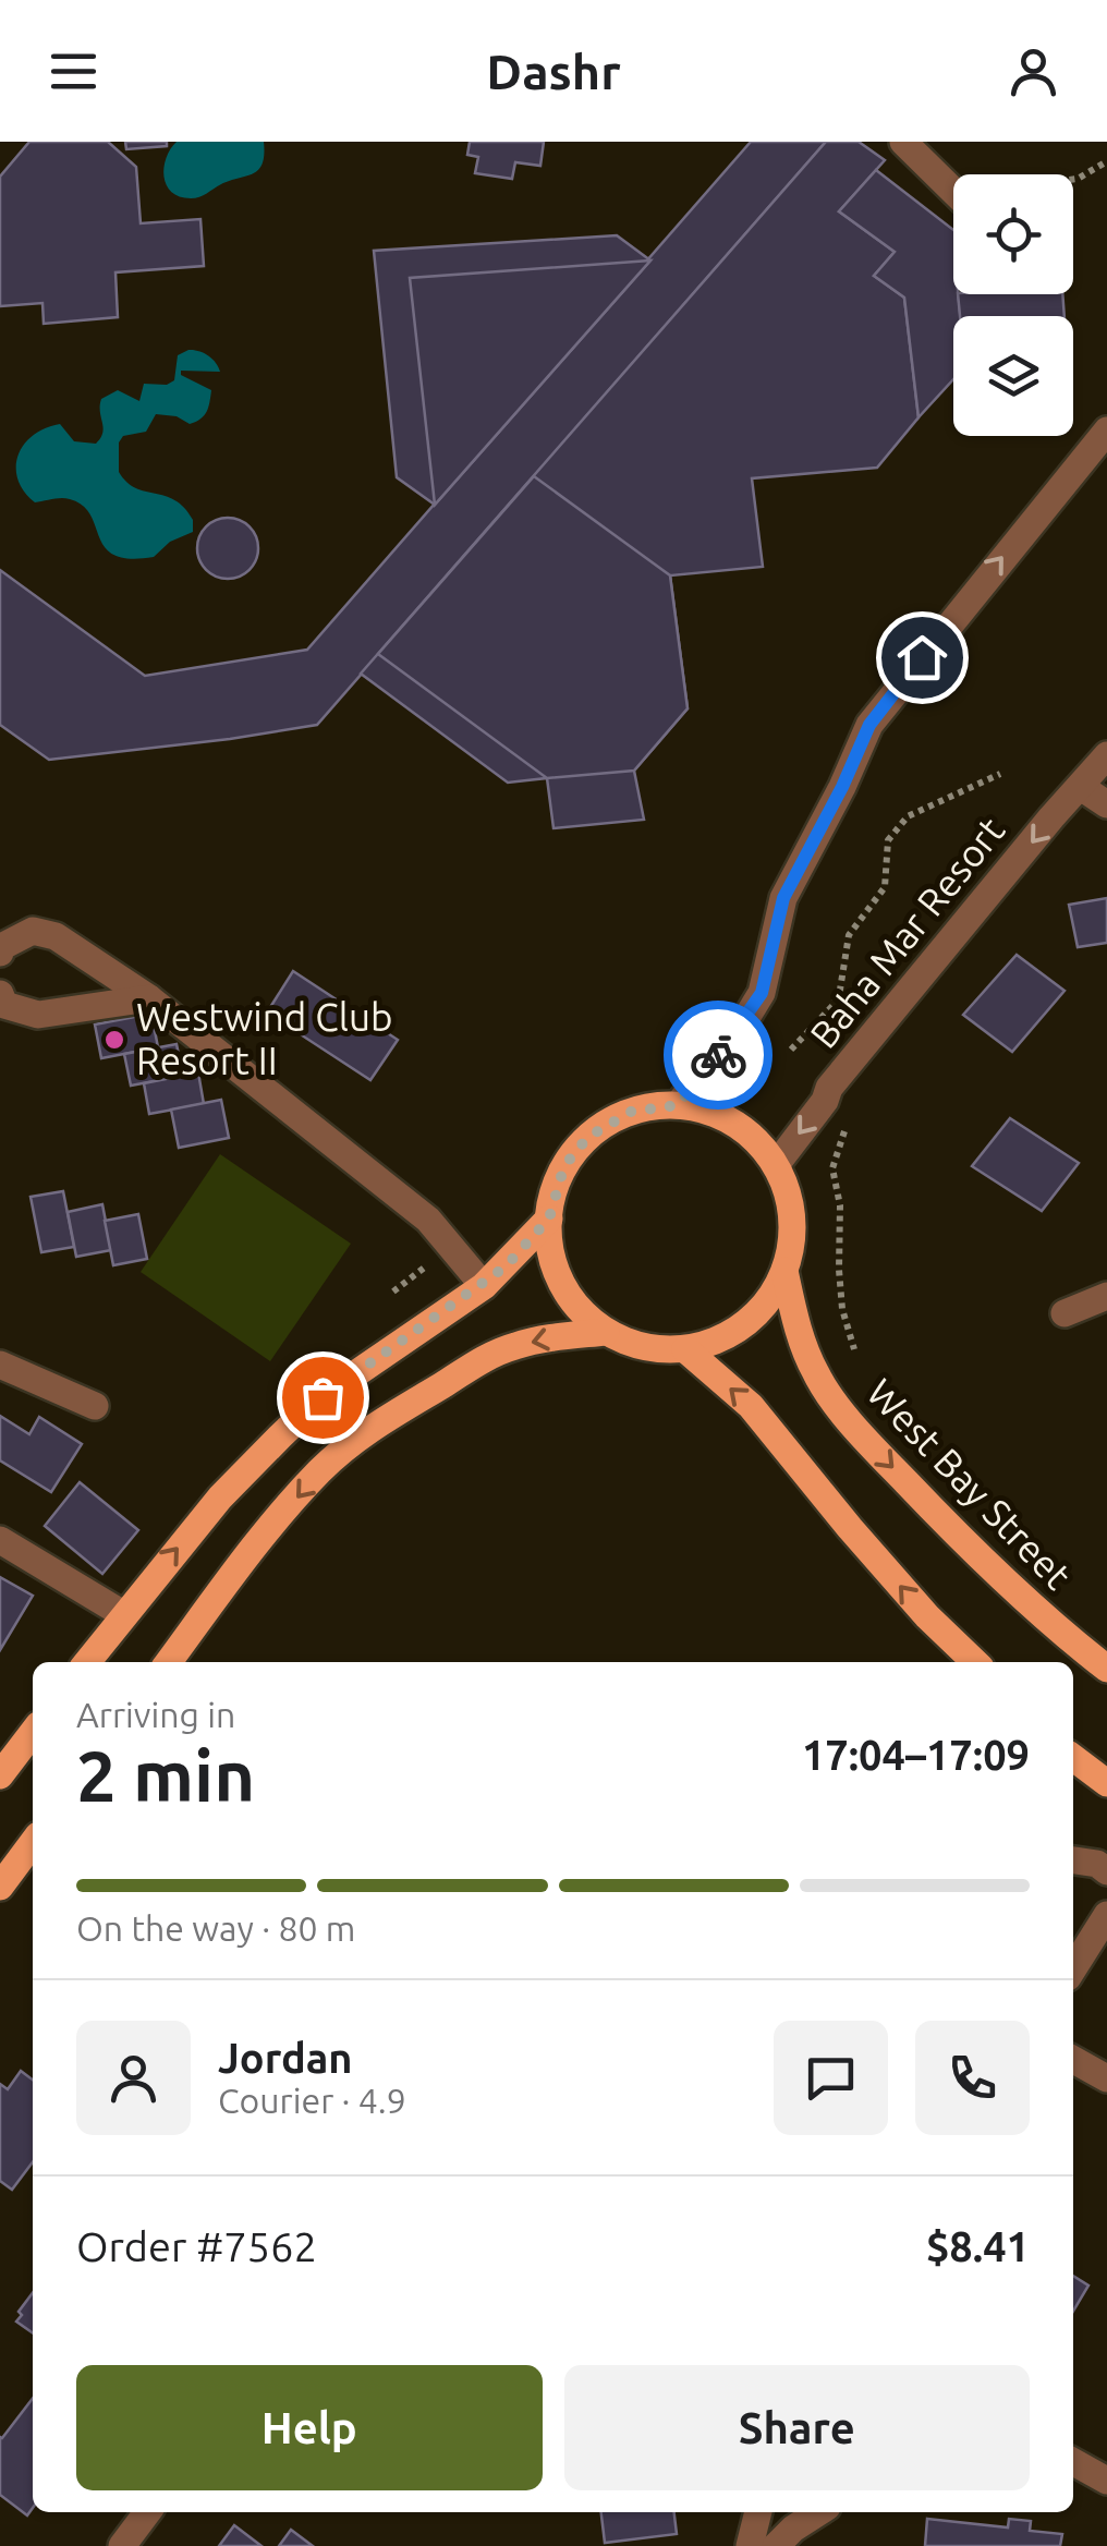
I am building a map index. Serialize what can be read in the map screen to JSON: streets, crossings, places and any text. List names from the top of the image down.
{
  "streets": {
    "main road": ["West Bay Street"],
    "street": ["Baha Mar Resort"]
  },
  "crossings": [
    ["Baha Mar Resort", "West Bay Street"]
  ],
  "places": ["Westwind Club Resort II"],
  "page": {
    "header": "Dashr",
    "heading": ["2 min", "Arriving in", "17:04–17:09"],
    "panel": [
      "Jordan",
      "Courier · 4.9",
      "Order #7562",
      "$8.41"
    ],
    "bar": "On the way · 80 m",
    "buttons": ["Help", "Share"]
  }
}
